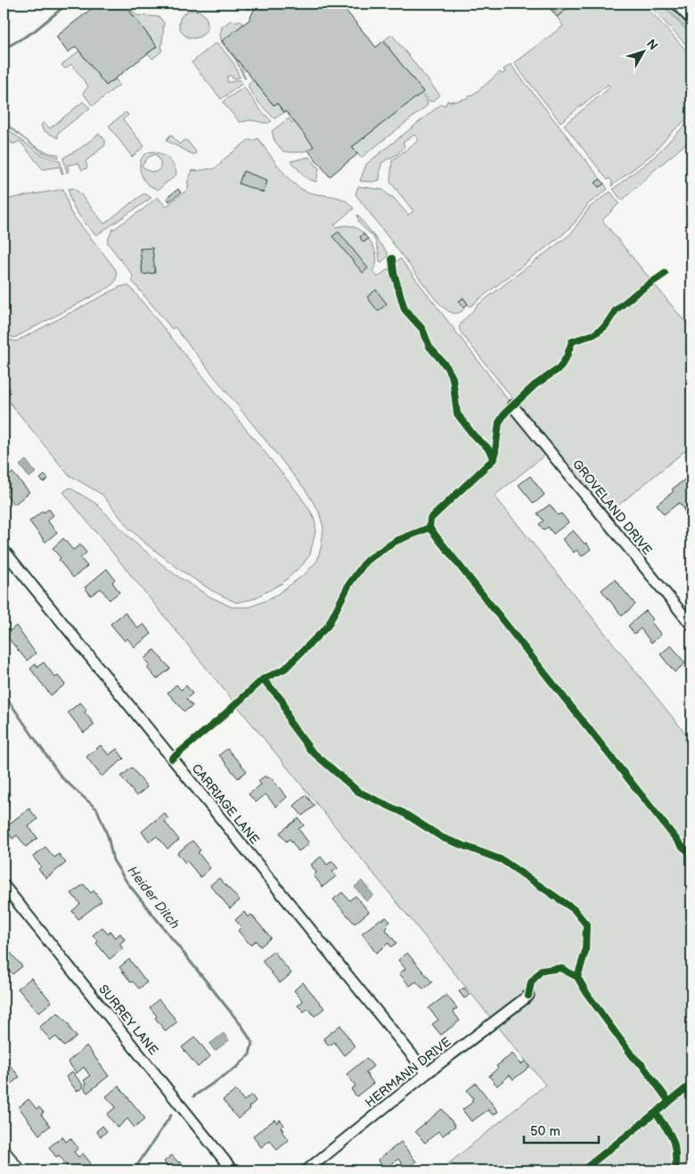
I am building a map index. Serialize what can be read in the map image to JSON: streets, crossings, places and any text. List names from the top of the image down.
{
  "streets": {
    "street": [
      "GROVELAND DRIVE",
      "CARRIAGE LANE",
      "SURREY LANE",
      "HERMANN DRIVE"
    ]
  },
  "crossings": [
    ["CARRIAGE LANE", "HERMANN DRIVE"]
  ],
  "water": ["Heider Ditch"],
  "scale_bar": "50 m",
  "north": "top right"
}
